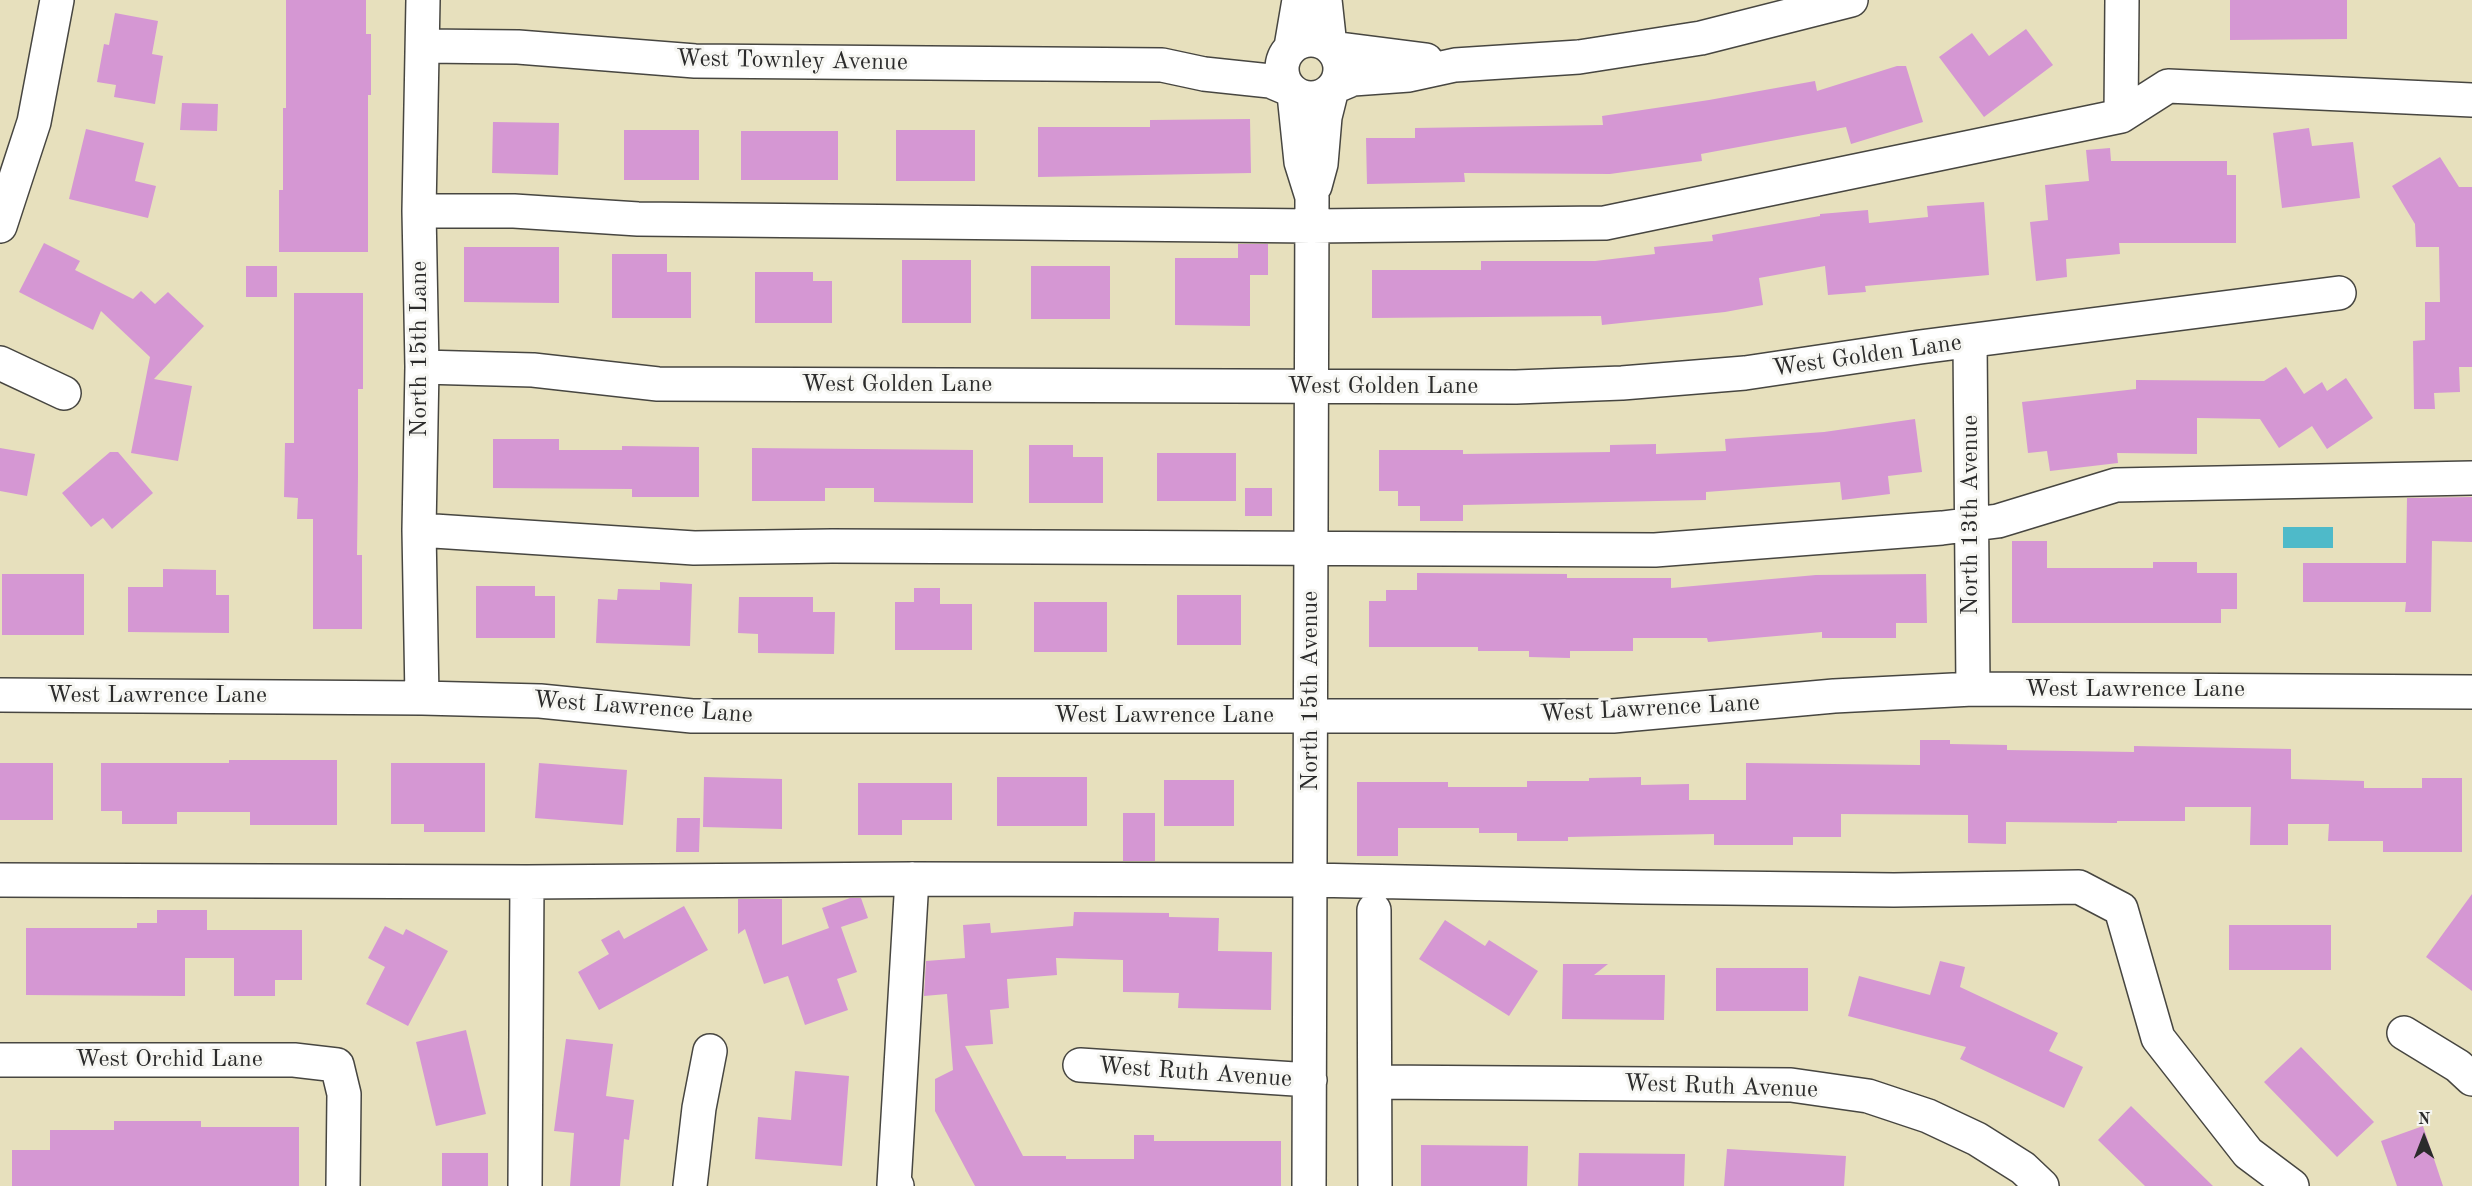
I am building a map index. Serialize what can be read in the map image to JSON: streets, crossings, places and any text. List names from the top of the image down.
{
  "streets": {
    "street": [
      "West Townley Avenue",
      "North 15th Lane",
      "West Golden Lane",
      "North 13th Avenue",
      "West Lawrence Lane",
      "North 15th Avenue",
      "West Orchid Lane",
      "West Ruth Avenue"
    ]
  },
  "crossings": [
    ["West Townley Avenue", "North 15th Lane"],
    ["West Townley Avenue", "North 15th Avenue"],
    ["North 15th Lane", "West Golden Lane"],
    ["North 15th Lane", "West Lawrence Lane"],
    ["West Golden Lane", "North 13th Avenue"],
    ["West Golden Lane", "North 15th Avenue"],
    ["North 13th Avenue", "West Lawrence Lane"],
    ["West Lawrence Lane", "North 15th Avenue"],
    ["North 15th Avenue", "West Ruth Avenue"]
  ],
  "north": "top"
}
